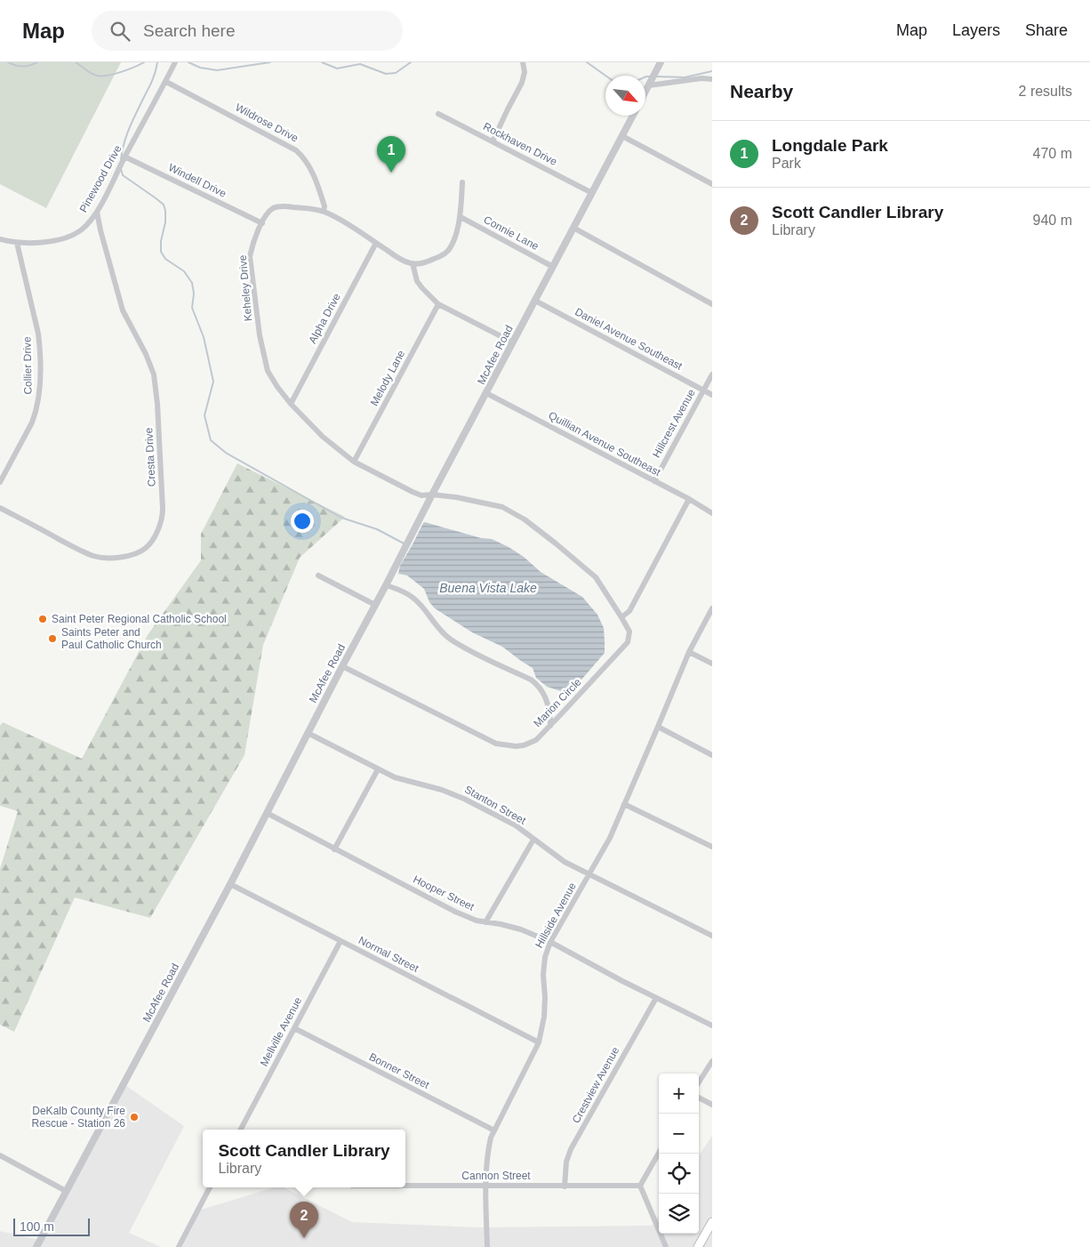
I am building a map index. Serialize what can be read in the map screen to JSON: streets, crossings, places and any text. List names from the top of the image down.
{
  "streets": {
    "street": [
      "Wildrose Drive",
      "Rockhaven Drive",
      "Pinewood Drive",
      "Windell Drive",
      "Connie Lane",
      "Keheley Drive",
      "Alpha Drive",
      "Daniel Avenue Southeast",
      "McAfee Road",
      "Collier Drive",
      "Melody Lane",
      "Hillcrest Avenue",
      "Quillian Avenue Southeast",
      "Cresta Drive",
      "Marion Circle",
      "Stanton Street",
      "Hooper Street",
      "Hillside Avenue",
      "Normal Street",
      "Mellville Avenue",
      "Bonner Street",
      "Crestview Avenue",
      "Cannon Street"
    ]
  },
  "crossings": [
    ["Wildrose Drive", "Pinewood Drive"],
    ["Wildrose Drive", "Keheley Drive"],
    ["Rockhaven Drive", "McAfee Road"],
    ["Pinewood Drive", "Windell Drive"],
    ["Pinewood Drive", "Collier Drive"],
    ["Pinewood Drive", "Cresta Drive"],
    ["Windell Drive", "Keheley Drive"],
    ["Connie Lane", "McAfee Road"],
    ["Keheley Drive", "Alpha Drive"],
    ["Keheley Drive", "McAfee Road"],
    ["Keheley Drive", "Melody Lane"],
    ["Keheley Drive", "Marion Circle"],
    ["Daniel Avenue Southeast", "McAfee Road"],
    ["Daniel Avenue Southeast", "Hillcrest Avenue"],
    ["McAfee Road", "Quillian Avenue Southeast"],
    ["McAfee Road", "Marion Circle"],
    ["McAfee Road", "Stanton Street"],
    ["McAfee Road", "Hooper Street"],
    ["McAfee Road", "Normal Street"],
    ["Hillcrest Avenue", "Quillian Avenue Southeast"],
    ["Stanton Street", "Hillside Avenue"],
    ["Hooper Street", "Hillside Avenue"],
    ["Hooper Street", "Crestview Avenue"],
    ["Hillside Avenue", "Normal Street"],
    ["Hillside Avenue", "Bonner Street"],
    ["Hillside Avenue", "Cannon Street"],
    ["Normal Street", "Mellville Avenue"],
    ["Mellville Avenue", "Bonner Street"],
    ["Crestview Avenue", "Cannon Street"]
  ],
  "water": ["Buena Vista Lake"],
  "places": ["Saint Peter Regional Catholic School", "Saints Peter and Paul Catholic Church", "DeKalb County Fire Rescue - Station 26"],
  "scale_bar": "100 m",
  "north": "bottom right",
  "page": {
    "header": "Map",
    "search": "Search here",
    "nav": ["Map", "Layers", "Share"],
    "heading": ["Nearby", "2 results"],
    "list": [
      {
        "mark": "1",
        "name": "Longdale Park",
        "note": "Park",
        "value": "470 m"
      },
      {
        "mark": "2",
        "name": "Scott Candler Library",
        "note": "Library",
        "value": "940 m"
      }
    ],
    "pins": ["1", "2"],
    "map_buttons": ["+", "−"],
    "popup": ["Scott Candler Library", "Library"],
    "scale": "100 m"
  }
}
